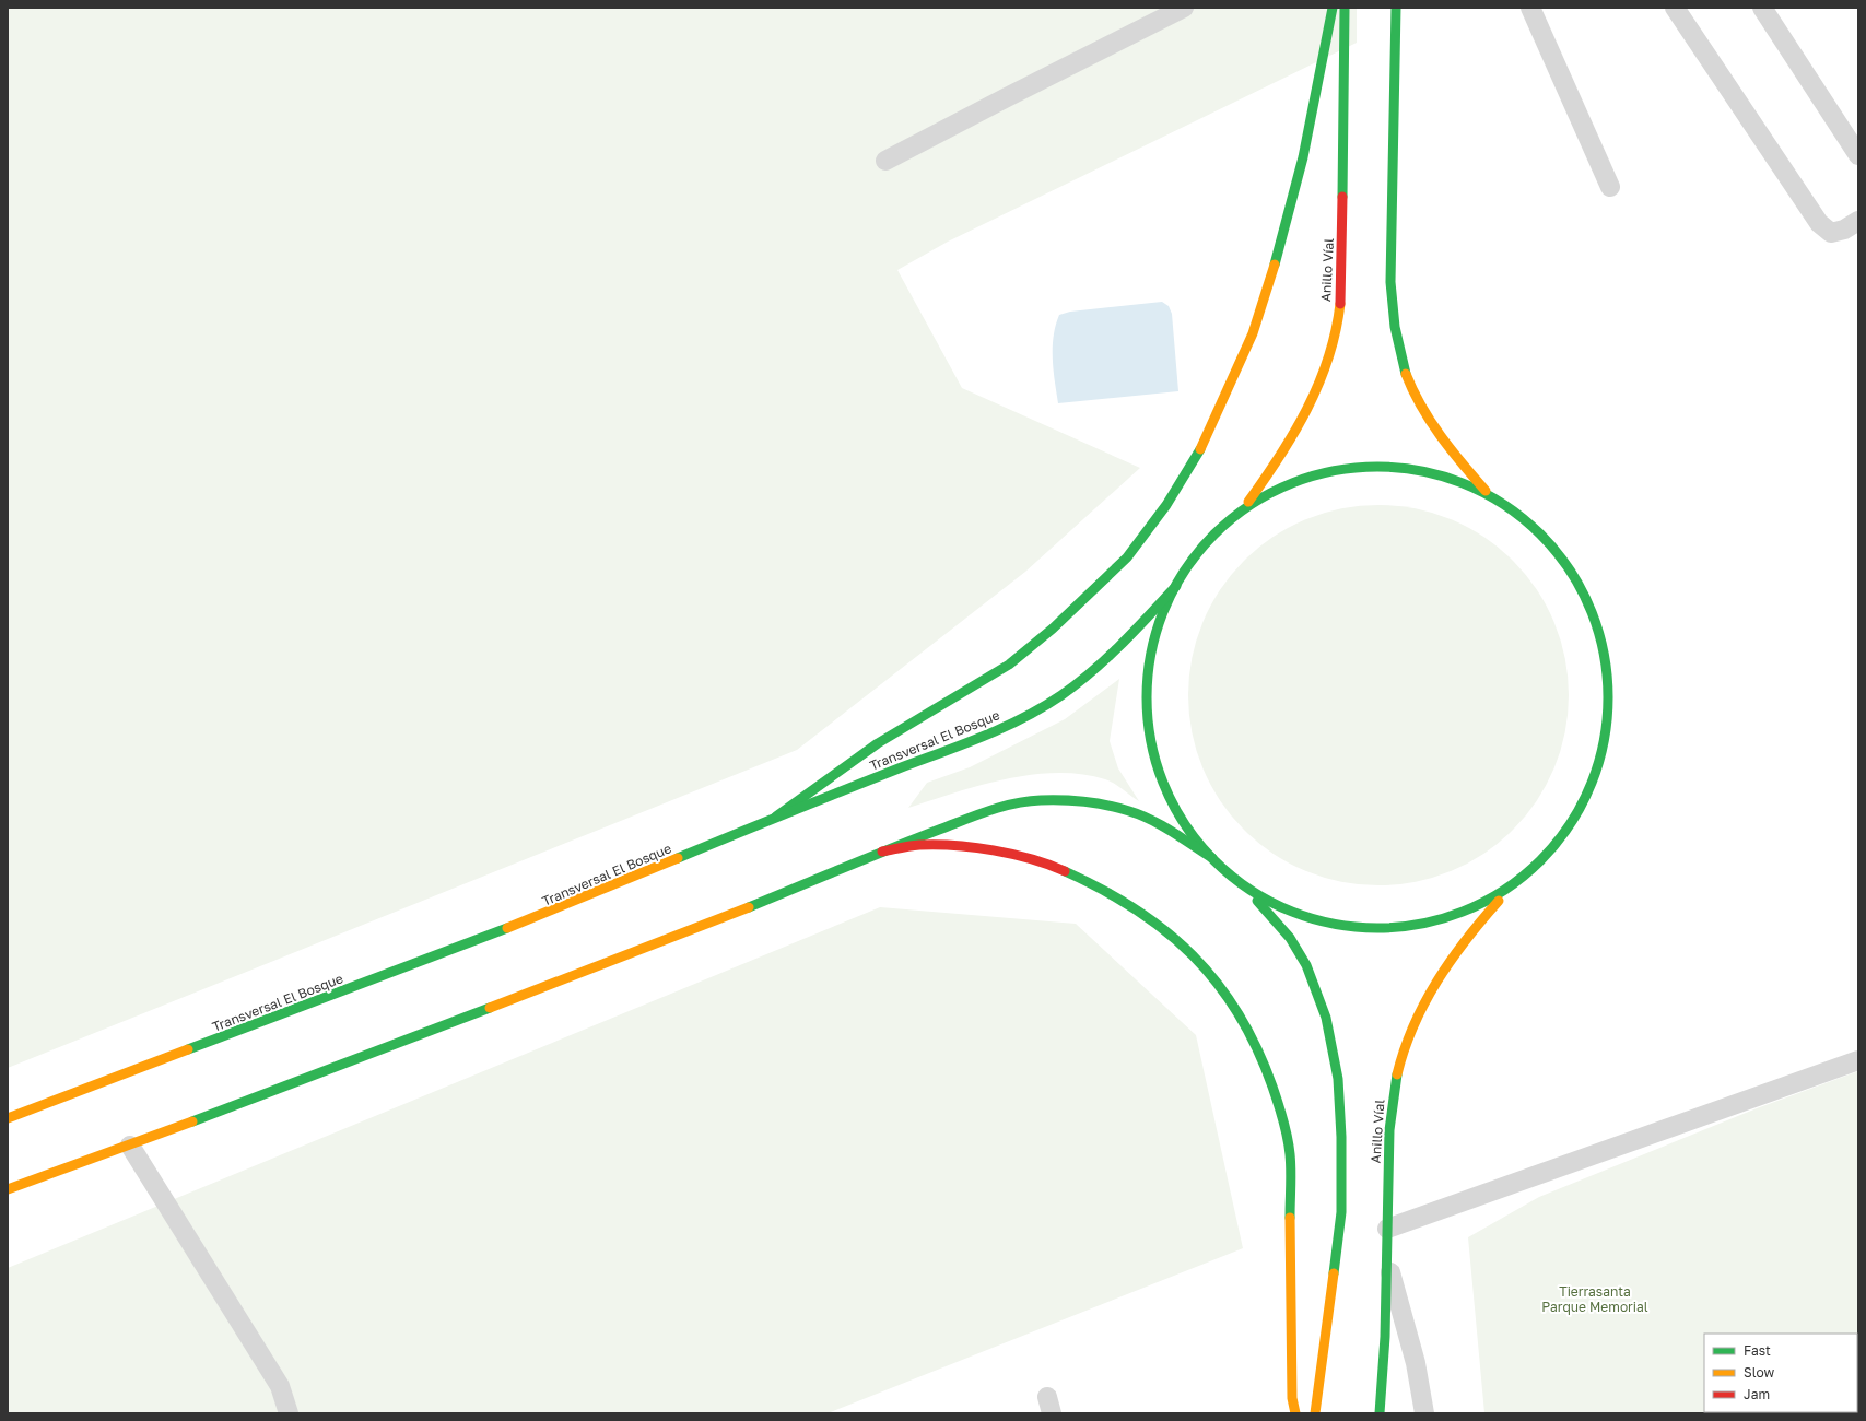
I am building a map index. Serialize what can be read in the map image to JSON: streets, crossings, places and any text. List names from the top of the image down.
{
  "streets": {
    "main road": ["Anillo Víal", "Transversal El Bosque"]
  },
  "parks": ["Tierrasanta Parque Memorial"],
  "legend": ["Fast", "Slow", "Jam"]
}
